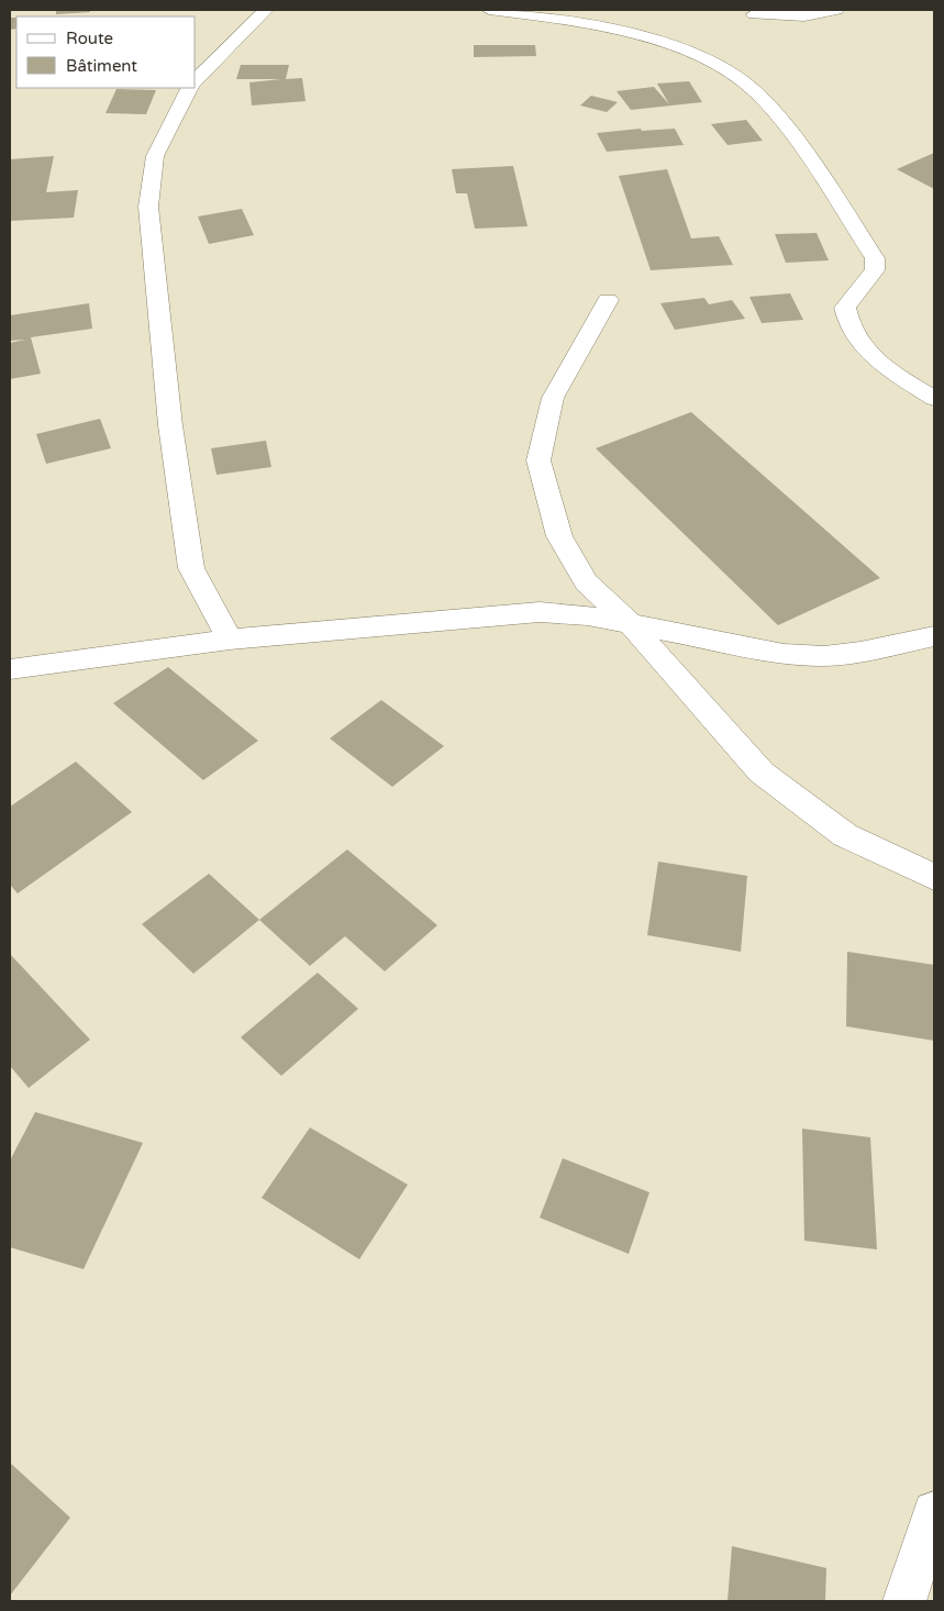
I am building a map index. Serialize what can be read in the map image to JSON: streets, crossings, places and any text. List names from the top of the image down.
{
  "legend": ["Route", "Bâtiment"]
}
